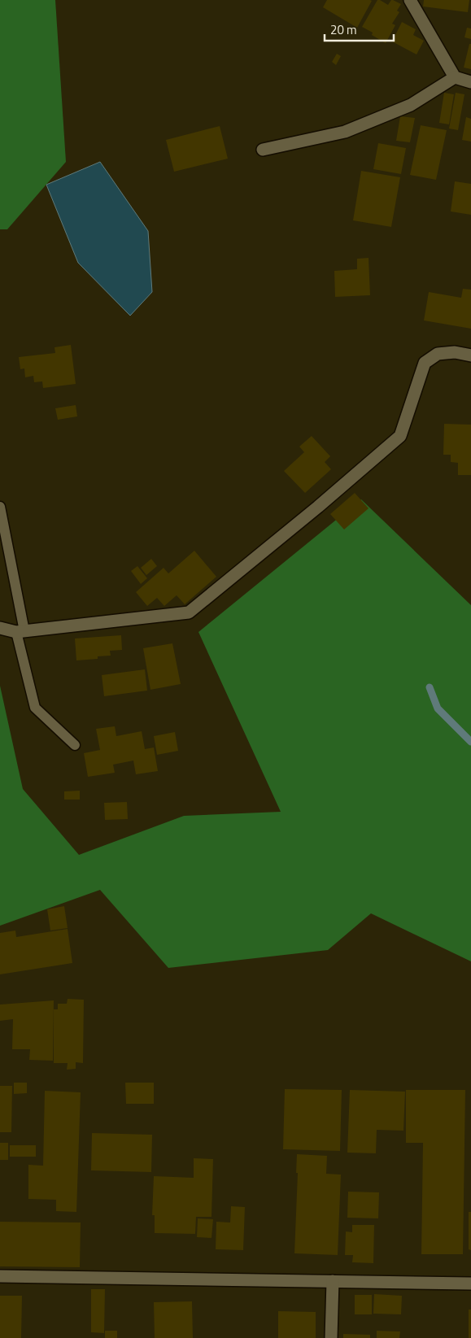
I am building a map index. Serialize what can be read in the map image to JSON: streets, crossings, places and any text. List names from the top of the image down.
{
  "scale_bar": "20 m"
}
